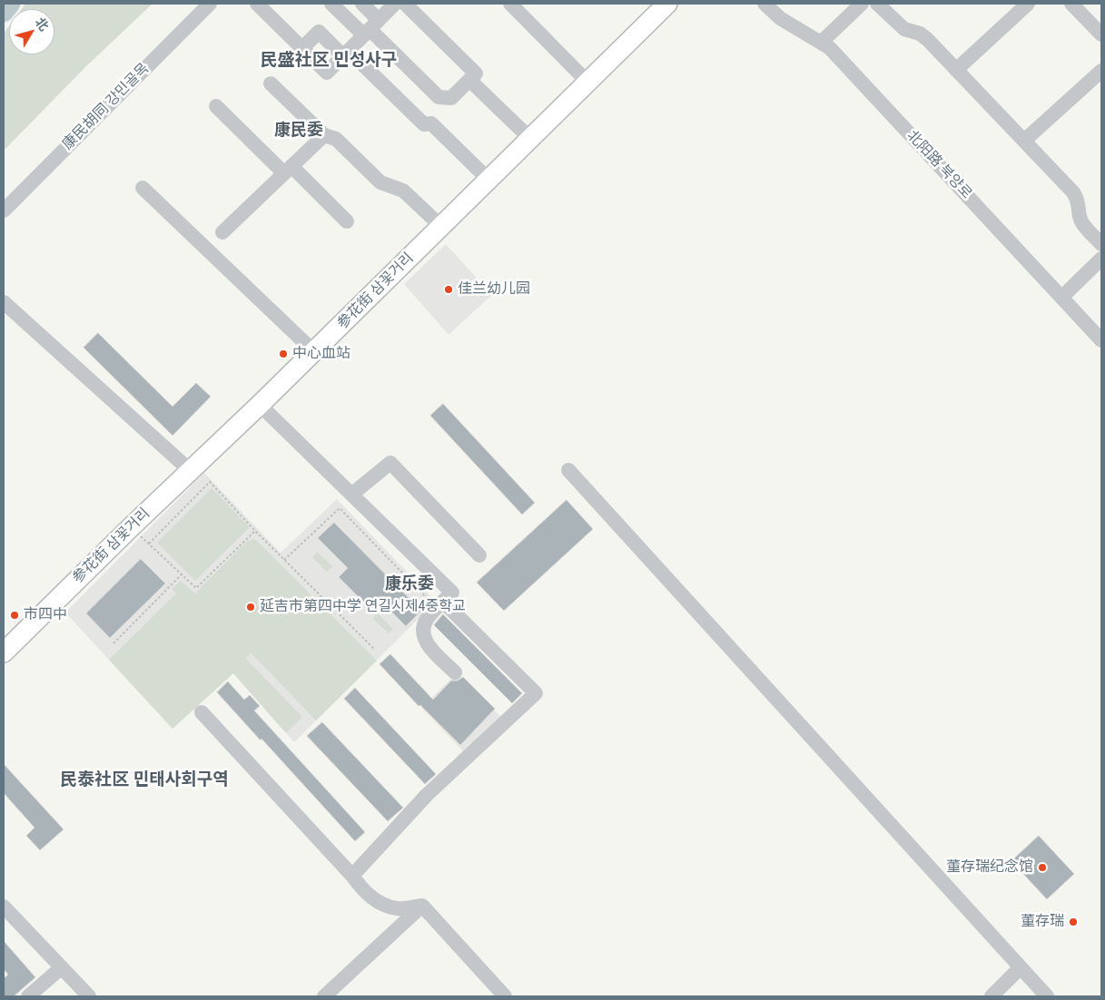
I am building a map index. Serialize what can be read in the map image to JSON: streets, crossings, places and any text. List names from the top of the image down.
{
  "streets": {
    "main road": ["参花街 삼꽃거리"],
    "street": ["康民胡同 강민골목", "北阳路 북양로"]
  },
  "districts": [
    "民盛社区 민성사구",
    "康民委",
    "康乐委",
    "民泰社区 민태사회구역"
  ],
  "places": [
    "佳兰幼儿园",
    "中心血站",
    "延吉市第四中学 연길시제4중학교",
    "市四中",
    "董存瑞纪念馆",
    "董存瑞"
  ],
  "north": "top right"
}
